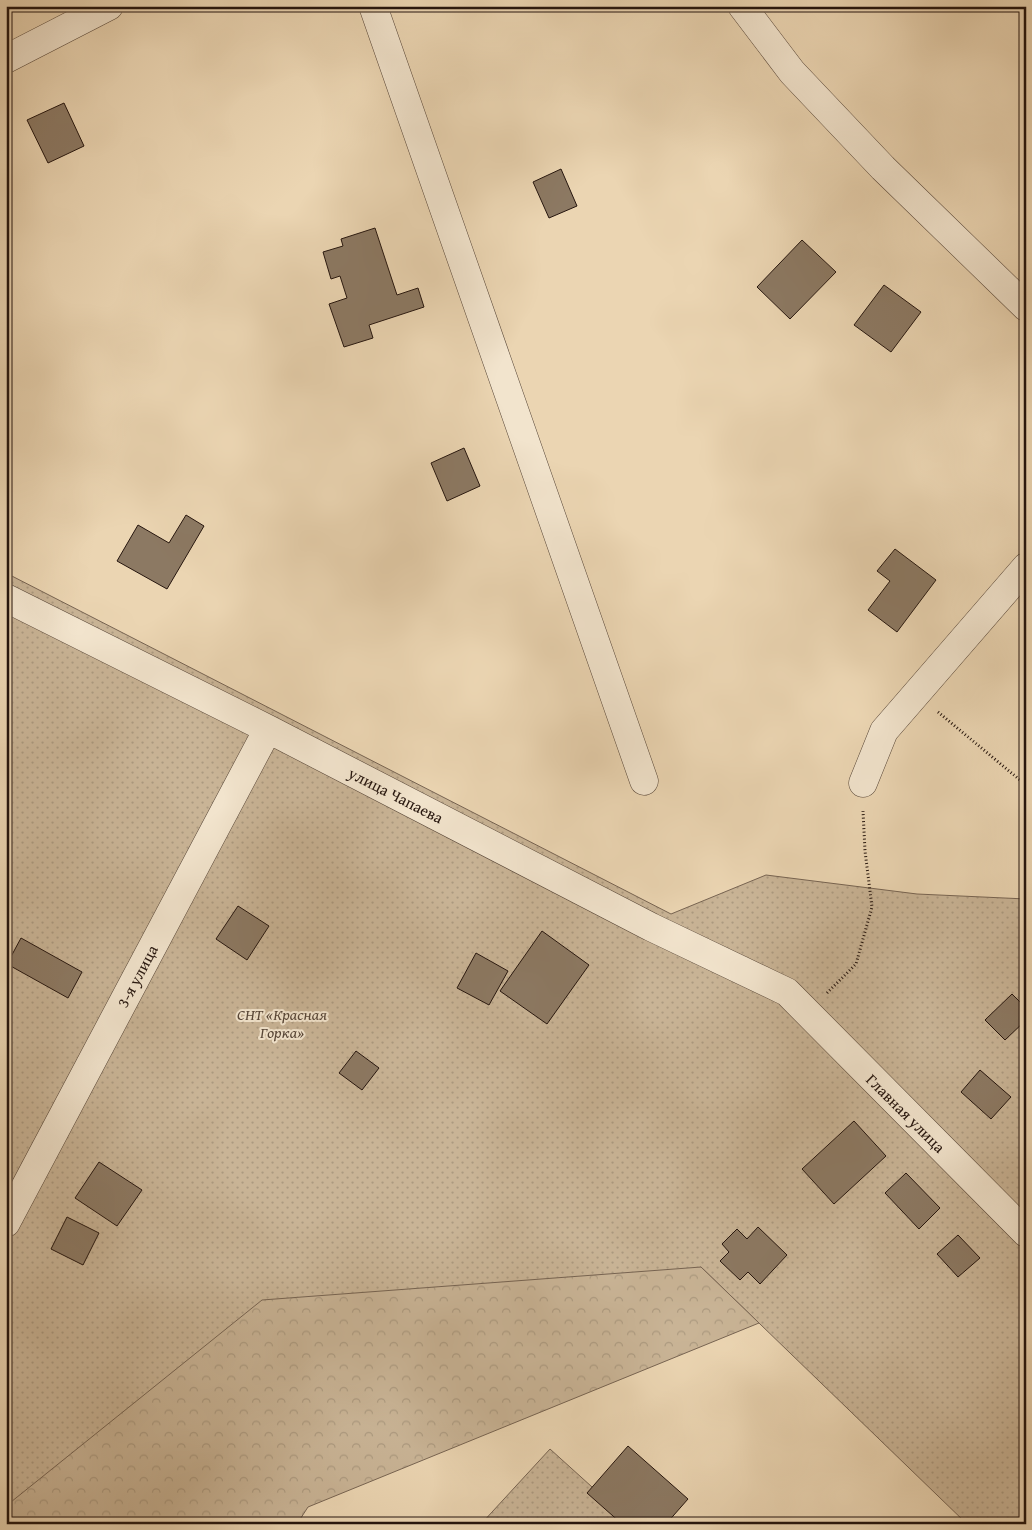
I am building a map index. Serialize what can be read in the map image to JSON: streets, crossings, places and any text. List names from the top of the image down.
{
  "streets": {
    "lane": ["улица Чапаева", "3-я улица", "Главная улица"]
  },
  "crossings": [
    ["улица Чапаева", "3-я улица"],
    ["улица Чапаева", "Главная улица"]
  ],
  "parks": ["СНТ «Красная Горка»"]
}
